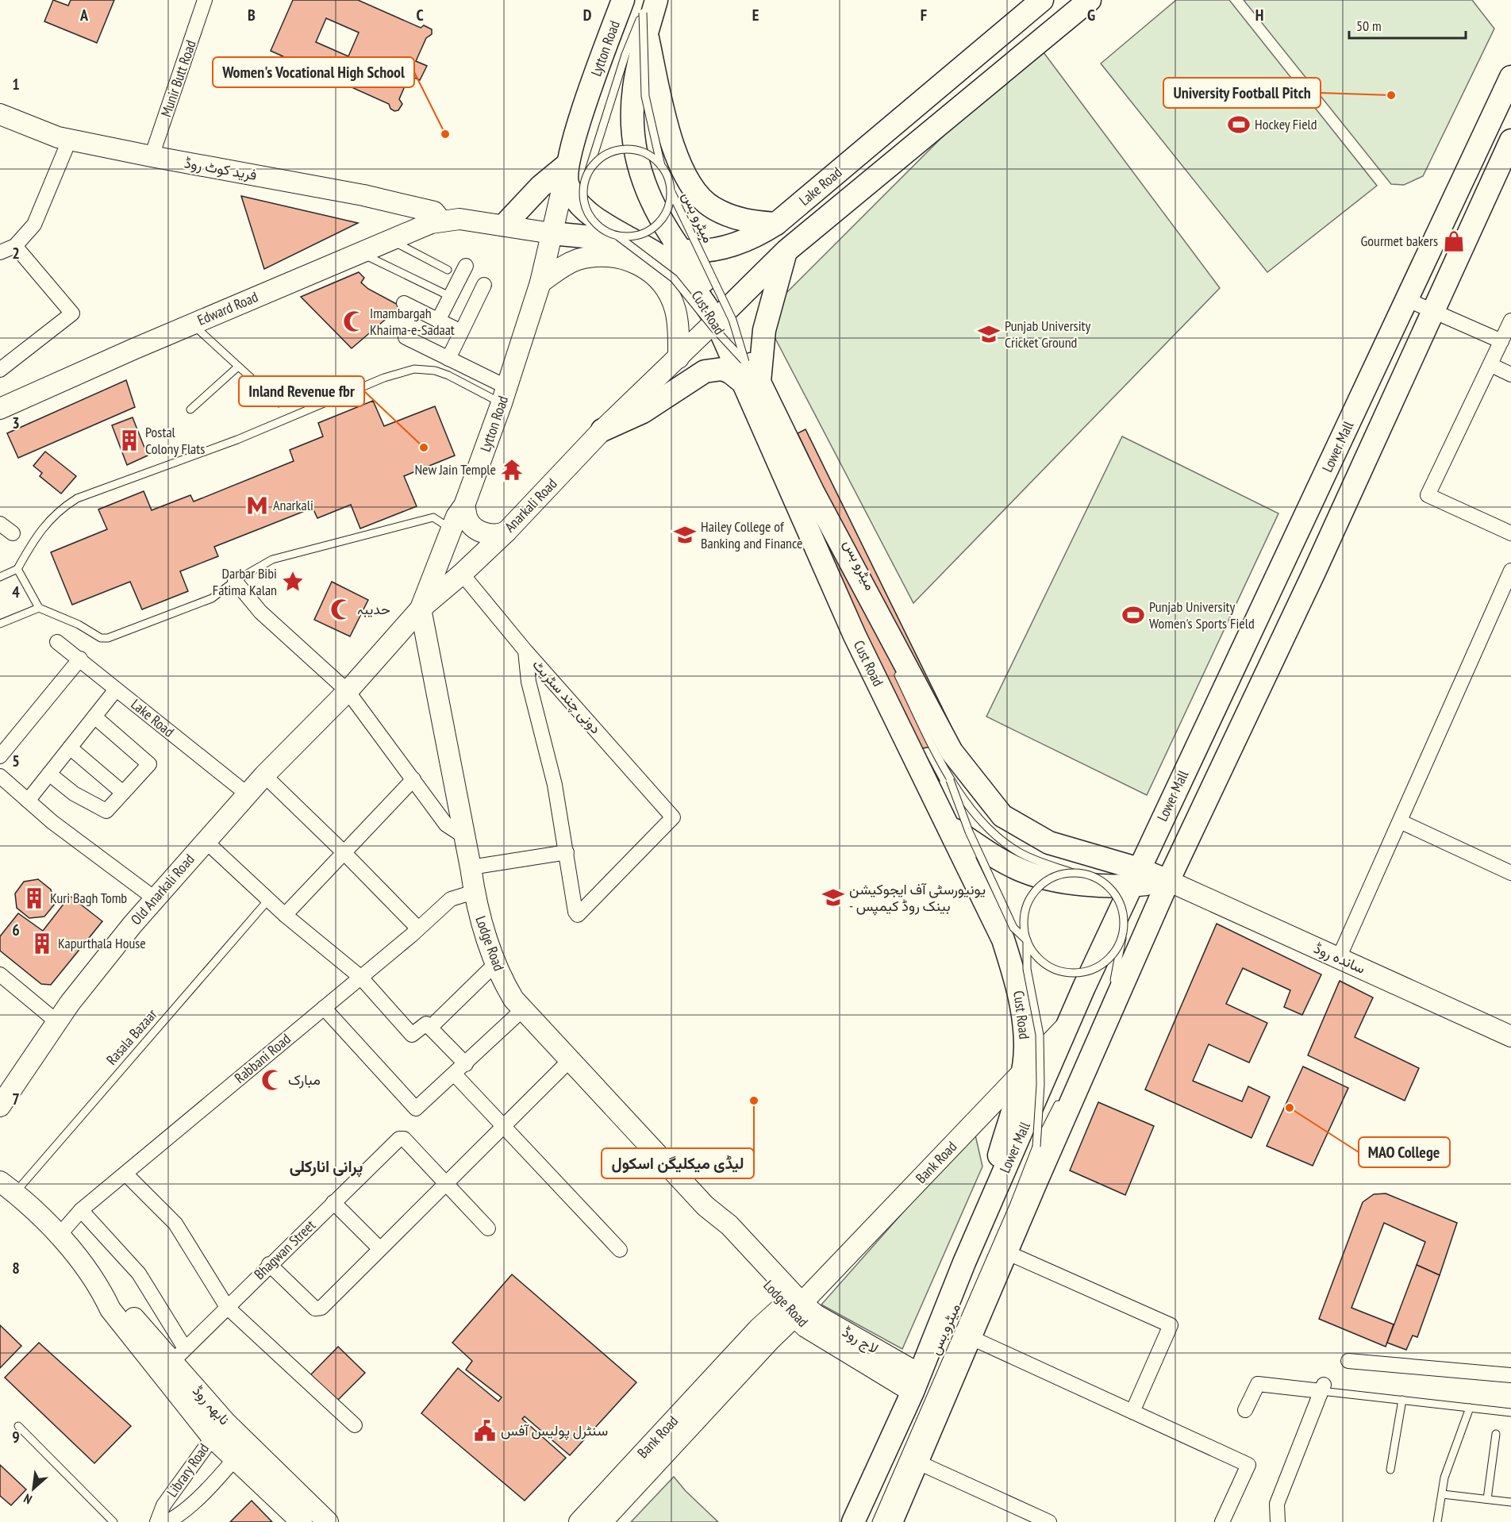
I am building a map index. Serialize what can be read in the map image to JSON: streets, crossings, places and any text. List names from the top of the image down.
{
  "streets": {
    "main road": [
      "Lytton Road",
      "Lake Road",
      "Cust Road",
      "Lower Mall"
    ],
    "street": [
      "Munir Butt Road",
      "فرید کوٹ روڈ",
      "Edward Road",
      "Anarkali Road",
      "دونی چند سٹریٹ",
      "Old Anarkali Road",
      "Lodge Road",
      "ساندہ روڈ",
      "Rabbani Road",
      "Bank Road",
      "Bhagwan Street",
      "نابھہ روڈ",
      "Library Road"
    ],
    "lane": ["میٹرو بس", "Rasala Bazaar"]
  },
  "crossings": [
    ["Lytton Road", "Lake Road"],
    ["Lytton Road", "Cust Road"],
    ["Lytton Road", "Anarkali Road"],
    ["Lytton Road", "Lodge Road"],
    ["Munir Butt Road", "فرید کوٹ روڈ"],
    ["فرید کوٹ روڈ", "Edward Road"],
    ["Lake Road", "Cust Road"],
    ["Lake Road", "Old Anarkali Road"],
    ["میٹرو بس", "Cust Road"],
    ["Cust Road", "Lower Mall"],
    ["Cust Road", "Anarkali Road"],
    ["Cust Road", "Bank Road"],
    ["Lower Mall", "Lodge Road"],
    ["Lower Mall", "Bank Road"],
    ["Anarkali Road", "دونی چند سٹریٹ"],
    ["Anarkali Road", "Old Anarkali Road"],
    ["Anarkali Road", "Lodge Road"],
    ["Lodge Road", "Rabbani Road"],
    ["Lodge Road", "Bank Road"],
    ["Rasala Bazaar", "نابھہ روڈ"],
    ["Rabbani Road", "نابھہ روڈ"],
    ["Bhagwan Street", "نابھہ روڈ"],
    ["نابھہ روڈ", "Library Road"]
  ],
  "districts": ["پرانی انارکلی"],
  "places": {
    "other": [
      "University Football Pitch",
      "Women's Vocational High School",
      "Inland Revenue fbr",
      "لیڈی میکلیگن اسکول",
      "MAO College"
    ],
    "sports": ["Hockey Field", "Punjab University Women's Sports Field"],
    "shop": ["Gourmet bakers"],
    "mosque": ["Imambargah Khaima-e-Sadaat", "حدیبہ", "مبارک"],
    "school or university": ["Punjab University Cricket Ground", "Hailey College of Banking and Finance", "یونیورسٹی آف ایجوکیشن - بینک روڈ کیمپس"],
    "building": ["Postal Colony Flats", "Kuri Bagh Tomb", "Kapurthala House"],
    "temple": ["New Jain Temple"],
    "metro station": ["Anarkali"],
    "place": ["Darbar Bibi Fatima Kalan"],
    "public building": ["سنٹرل پولیس آفس"]
  },
  "scale_bar": "50 m",
  "north": "bottom left",
  "grid": {
    "columns": [
      "A",
      "B",
      "C",
      "D",
      "E",
      "F",
      "G",
      "H"
    ],
    "rows": [
      "1",
      "2",
      "3",
      "4",
      "5",
      "6",
      "7",
      "8",
      "9"
    ]
  }
}
